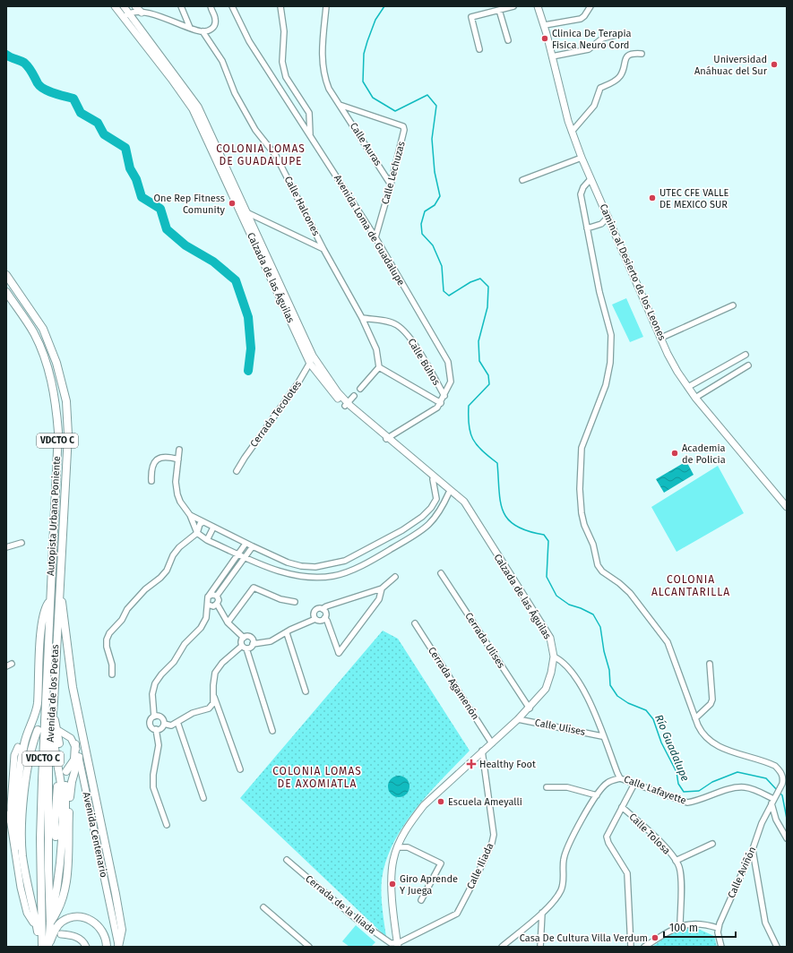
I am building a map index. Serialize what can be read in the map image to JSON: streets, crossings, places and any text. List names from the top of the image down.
{
  "streets": {
    "highway": ["VDCTO C", "Autopista Urbana Poniente", "Avenida de los Poetas"],
    "main road": ["Camino al Desierto de los Leones", "Calzada de las Águilas", "Avenida Centenario"],
    "street": [
      "Calle Auras",
      "Calle Lechuzas",
      "Calle Halcones",
      "Avenida Loma de Guadalupe",
      "Calle Búhos",
      "Cerrada Tecolotes",
      "Cerrada Ulises",
      "Cerrada Agamenón",
      "Calle Ulises",
      "Calle Lafayette",
      "Calle Tolosa",
      "Calle Iliada",
      "Calle Aviñón",
      "Cerrada de la Iliada"
    ]
  },
  "crossings": [
    ["Calle Auras", "Calle Lechuzas"],
    ["Calle Lechuzas", "Avenida Loma de Guadalupe"],
    ["Calle Halcones", "Calle Búhos"],
    ["Avenida Loma de Guadalupe", "Calzada de las Águilas"],
    ["Avenida Loma de Guadalupe", "Calle Búhos"],
    ["Calzada de las Águilas", "Cerrada Tecolotes"],
    ["Calzada de las Águilas", "Cerrada Ulises"],
    ["Calzada de las Águilas", "Cerrada Agamenón"],
    ["Calzada de las Águilas", "Calle Ulises"],
    ["Calzada de las Águilas", "Calle Lafayette"],
    ["Calzada de las Águilas", "Calle Iliada"],
    ["Calzada de las Águilas", "Cerrada de la Iliada"],
    ["Autopista Urbana Poniente", "Avenida de los Poetas"],
    ["Calle Ulises", "Calle Lafayette"],
    ["Calle Lafayette", "Calle Aviñón"],
    ["Calle Iliada", "Cerrada de la Iliada"]
  ],
  "districts": ["COLONIA LOMAS DE GUADALUPE", "COLONIA ALCANTARILLA", "COLONIA LOMAS DE AXOMIATLA"],
  "water": ["Río Guadalupe"],
  "places": {
    "other": [
      "Clinica De Terapia Fisica Neuro Cord",
      "Universidad Anáhuac del Sur",
      "UTEC CFE VALLE DE MEXICO SUR",
      "One Rep Fitness Comunity",
      "Academia de Policia",
      "Escuela Ameyalli",
      "Giro Aprende Y Juega",
      "Casa De Cultura Villa Verdum"
    ],
    "health": ["Healthy Foot"]
  },
  "scale_bar": "100 m"
}
